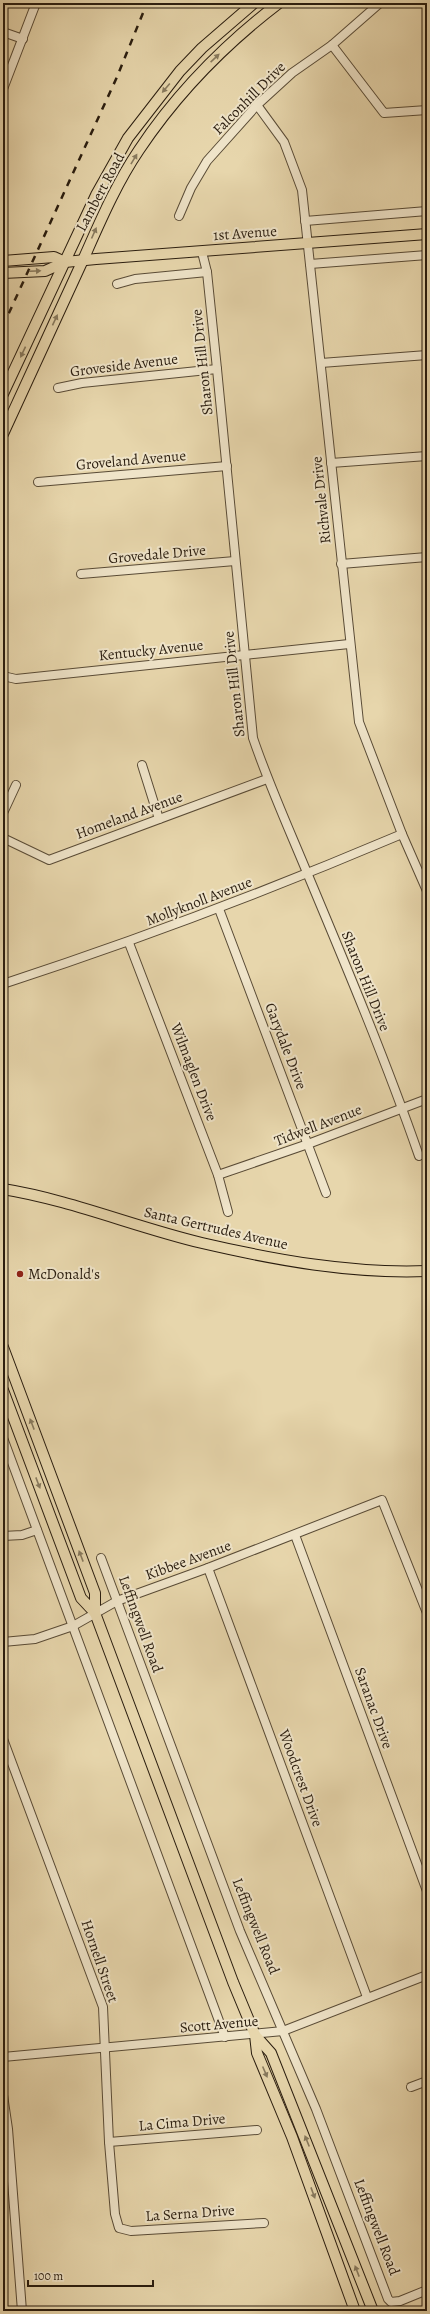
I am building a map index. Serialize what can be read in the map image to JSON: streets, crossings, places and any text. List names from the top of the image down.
{
  "streets": {
    "main road": ["Lambert Road", "1st Avenue", "Santa Gertrudes Avenue"],
    "street": [
      "Falconhill Drive",
      "Sharon Hill Drive",
      "Groveside Avenue",
      "Groveland Avenue",
      "Richvale Drive",
      "Grovedale Drive",
      "Kentucky Avenue",
      "Homeland Avenue",
      "Mollyknoll Avenue",
      "Garydale Drive",
      "Wilmaglen Drive",
      "Tidwell Avenue",
      "Kibbee Avenue",
      "Leffingwell Road",
      "Saranac Drive",
      "Woodcrest Drive",
      "Hornell Street",
      "Scott Avenue",
      "La Cima Drive",
      "La Serna Drive"
    ]
  },
  "crossings": [
    ["Falconhill Drive", "Richvale Drive"],
    ["Lambert Road", "1st Avenue"],
    ["1st Avenue", "Sharon Hill Drive"],
    ["1st Avenue", "Richvale Drive"],
    ["Sharon Hill Drive", "Groveside Avenue"],
    ["Sharon Hill Drive", "Groveland Avenue"],
    ["Sharon Hill Drive", "Grovedale Drive"],
    ["Sharon Hill Drive", "Kentucky Avenue"],
    ["Sharon Hill Drive", "Homeland Avenue"],
    ["Sharon Hill Drive", "Mollyknoll Avenue"],
    ["Sharon Hill Drive", "Tidwell Avenue"],
    ["Richvale Drive", "Kentucky Avenue"],
    ["Richvale Drive", "Mollyknoll Avenue"],
    ["Mollyknoll Avenue", "Garydale Drive"],
    ["Mollyknoll Avenue", "Wilmaglen Drive"],
    ["Garydale Drive", "Tidwell Avenue"],
    ["Wilmaglen Drive", "Tidwell Avenue"],
    ["Kibbee Avenue", "Leffingwell Road"],
    ["Kibbee Avenue", "Saranac Drive"],
    ["Kibbee Avenue", "Woodcrest Drive"],
    ["Leffingwell Road", "Scott Avenue"],
    ["Woodcrest Drive", "Scott Avenue"],
    ["Hornell Street", "Scott Avenue"],
    ["Hornell Street", "La Cima Drive"],
    ["Hornell Street", "La Serna Drive"]
  ],
  "places": ["McDonald's"],
  "scale_bar": "100 m"
}
